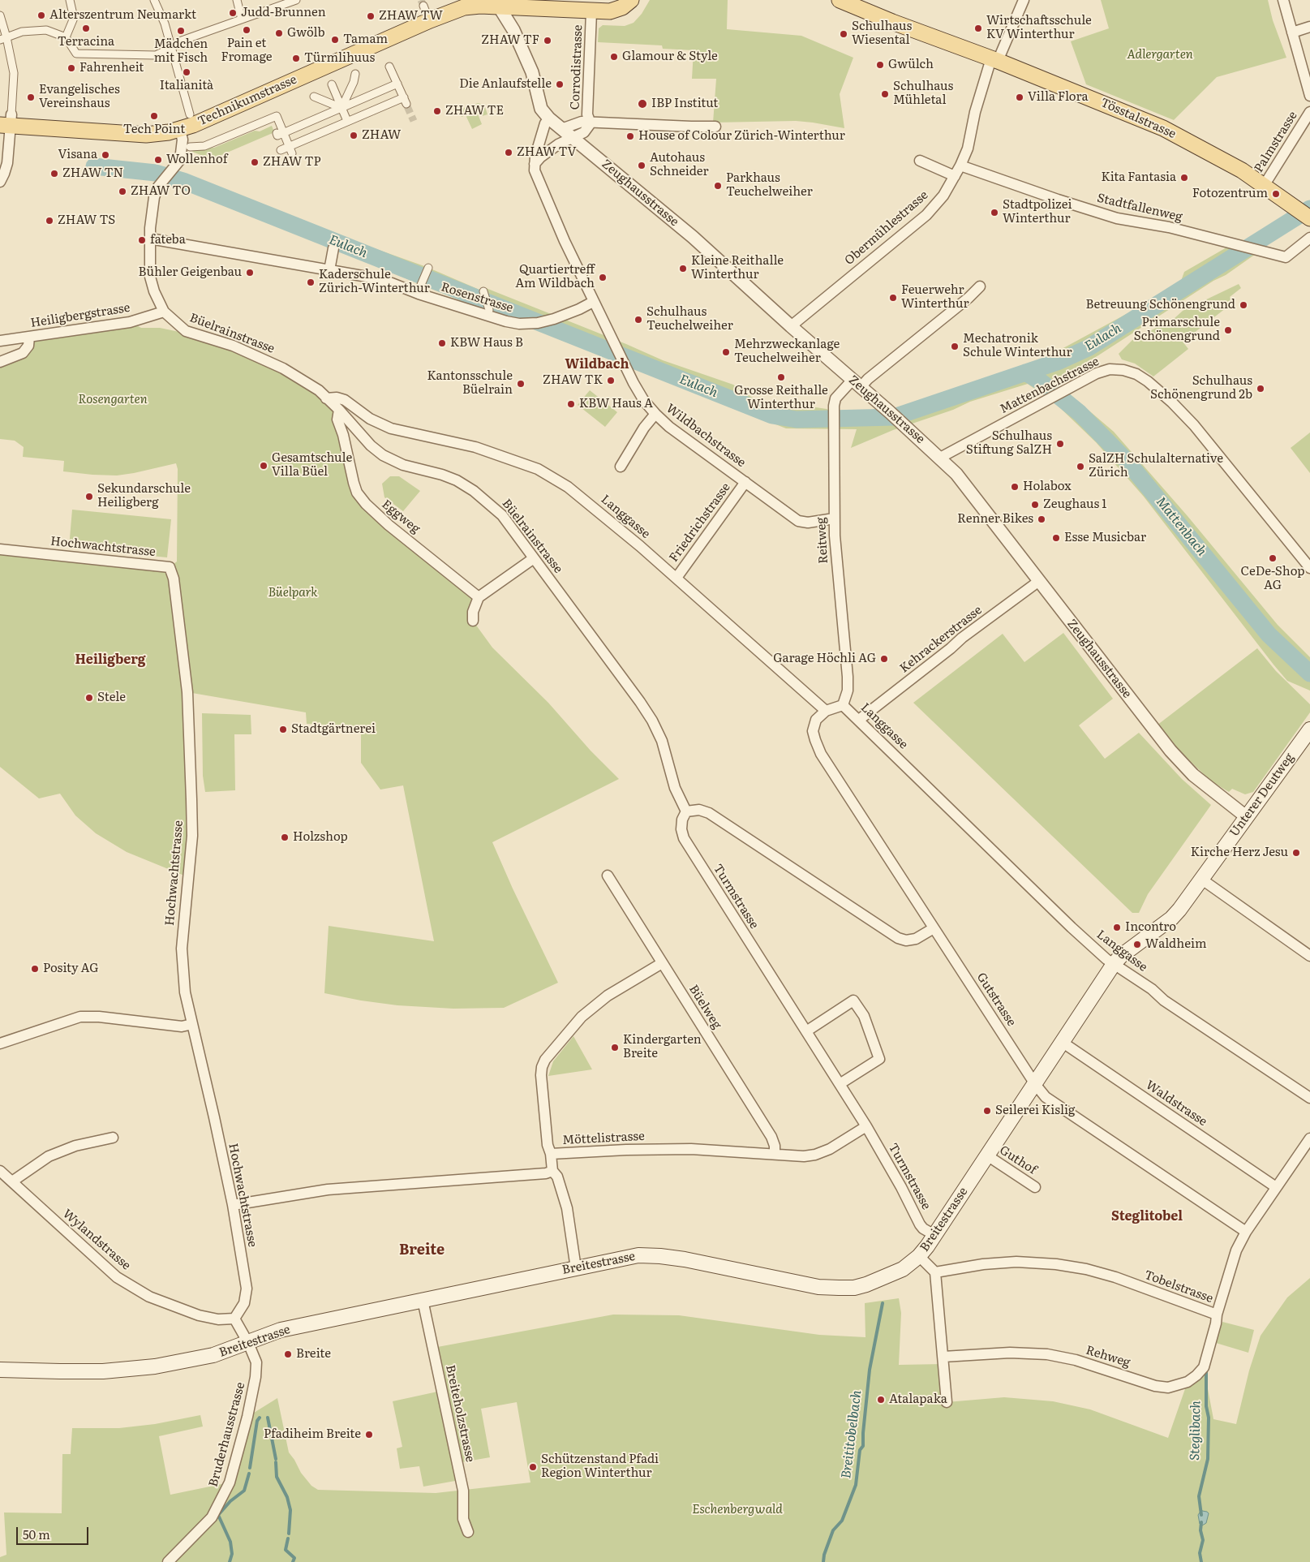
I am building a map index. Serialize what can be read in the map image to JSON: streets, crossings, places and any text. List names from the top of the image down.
{
  "streets": {
    "main road": [
      "Technikumstrasse",
      "Tösstalstrasse",
      "Unterer Deutweg",
      "Breitestrasse"
    ],
    "street": [
      "Corrodistrasse",
      "Palmstrasse",
      "Zeughausstrasse",
      "Stadtfallenweg",
      "Obermühlestrasse",
      "Rosenstrasse",
      "Heiligbergstrasse",
      "Büelrainstrasse",
      "Mattenbachstrasse",
      "Wildbachstrasse",
      "Eggweg",
      "Langgasse",
      "Friedrichstrasse",
      "Reitweg",
      "Hochwachtstrasse",
      "Kehrackerstrasse",
      "Turmstrasse",
      "Gutstrasse",
      "Büelweg",
      "Waldstrasse",
      "Möttelistrasse",
      "Guthof",
      "Wylandstrasse",
      "Tobelstrasse",
      "Rehweg",
      "Breiteholzstrasse",
      "Bruderhausstrasse"
    ]
  },
  "crossings": [
    ["Corrodistrasse", "Technikumstrasse"],
    ["Technikumstrasse", "Zeughausstrasse"],
    ["Tösstalstrasse", "Palmstrasse"],
    ["Tösstalstrasse", "Obermühlestrasse"],
    ["Zeughausstrasse", "Obermühlestrasse"],
    ["Zeughausstrasse", "Mattenbachstrasse"],
    ["Zeughausstrasse", "Wildbachstrasse"],
    ["Zeughausstrasse", "Reitweg"],
    ["Zeughausstrasse", "Kehrackerstrasse"],
    ["Zeughausstrasse", "Unterer Deutweg"],
    ["Stadtfallenweg", "Obermühlestrasse"],
    ["Rosenstrasse", "Wildbachstrasse"],
    ["Heiligbergstrasse", "Büelrainstrasse"],
    ["Büelrainstrasse", "Eggweg"],
    ["Büelrainstrasse", "Langgasse"],
    ["Büelrainstrasse", "Turmstrasse"],
    ["Wildbachstrasse", "Friedrichstrasse"],
    ["Wildbachstrasse", "Reitweg"],
    ["Langgasse", "Friedrichstrasse"],
    ["Langgasse", "Reitweg"],
    ["Langgasse", "Kehrackerstrasse"],
    ["Langgasse", "Unterer Deutweg"],
    ["Langgasse", "Gutstrasse"],
    ["Langgasse", "Breitestrasse"],
    ["Hochwachtstrasse", "Wylandstrasse"],
    ["Hochwachtstrasse", "Bruderhausstrasse"],
    ["Unterer Deutweg", "Breitestrasse"],
    ["Turmstrasse", "Möttelistrasse"],
    ["Turmstrasse", "Breitestrasse"],
    ["Gutstrasse", "Breitestrasse"],
    ["Gutstrasse", "Tobelstrasse"],
    ["Büelweg", "Möttelistrasse"],
    ["Waldstrasse", "Breitestrasse"],
    ["Waldstrasse", "Tobelstrasse"],
    ["Guthof", "Breitestrasse"],
    ["Breitestrasse", "Breiteholzstrasse"],
    ["Breitestrasse", "Bruderhausstrasse"],
    ["Wylandstrasse", "Bruderhausstrasse"],
    ["Tobelstrasse", "Rehweg"]
  ],
  "districts": [
    "Wildbach",
    "Heiligberg",
    "Steglitobel",
    "Breite"
  ],
  "water": [
    "Eulach",
    "Mattenbach",
    "Steglibach",
    "Breititobelbach"
  ],
  "parks": [
    "Adlergarten",
    "Rosengarten",
    "Büelpark",
    "Eschenbergwald"
  ],
  "places": [
    "Judd-Brunnen",
    "Alterszentrum Neumarkt",
    "ZHAW TW",
    "Terracina",
    "Wirtschaftsschule KV Winterthur",
    "Pain et Fromage",
    "Mädchen mit Fisch",
    "Gwölb",
    "Schulhaus Wiesental",
    "Tamam",
    "ZHAW TF",
    "Glamour & Style",
    "Türmlihuus",
    "Gwülch",
    "Fahrenheit",
    "Italianità",
    "Die Anlaufstelle",
    "Schulhaus Mühletal",
    "Evangelisches Vereinshaus",
    "Villa Flora",
    "IBP Institut",
    "ZHAW TE",
    "Tech Point",
    "ZHAW",
    "House of Colour Zürich-Winterthur",
    "ZHAW TV",
    "Visana",
    "Wollenhof",
    "ZHAW TP",
    "Autohaus Schneider",
    "ZHAW TN",
    "Kita Fantasia",
    "Parkhaus Teuchelweiher",
    "ZHAW TO",
    "Fotozentrum",
    "Stadtpolizei Winterthur",
    "ZHAW TS",
    "fateba",
    "Kleine Reithalle Winterthur",
    "Bühler Geigenbau",
    "Quartiertreff Am Wildbach",
    "Kaderschule Zürich-Winterthur",
    "Feuerwehr Winterthur",
    "Betreuung Schönengrund",
    "Schulhaus Teuchelweiher",
    "Primarschule Schönengrund",
    "KBW Haus B",
    "Mechatronik Schule Winterthur",
    "Mehrzweckanlage Teuchelweiher",
    "Grosse Reithalle Winterthur",
    "ZHAW TK",
    "Kantonsschule Büelrain",
    "Schulhaus Schönengrund 2b",
    "KBW Haus A",
    "Schulhaus Stiftung SalZH",
    "Gesamtschule Villa Büel",
    "SalZH Schulalternative Zürich",
    "Holabox",
    "Sekundarschule Heiligberg",
    "Zeughaus 1",
    "Renner Bikes",
    "Esse Musicbar",
    "CeDe-Shop AG",
    "Garage Höchli AG",
    "Stele",
    "Stadtgärtnerei",
    "Holzshop",
    "Kirche Herz Jesu",
    "Incontro",
    "Waldheim",
    "Posity AG",
    "Kindergarten Breite",
    "Seilerei Kislig",
    "Breite",
    "Atalapaka",
    "Pfadiheim Breite",
    "Schützenstand Pfadi Region Winterthur"
  ],
  "scale_bar": "50 m"
}
